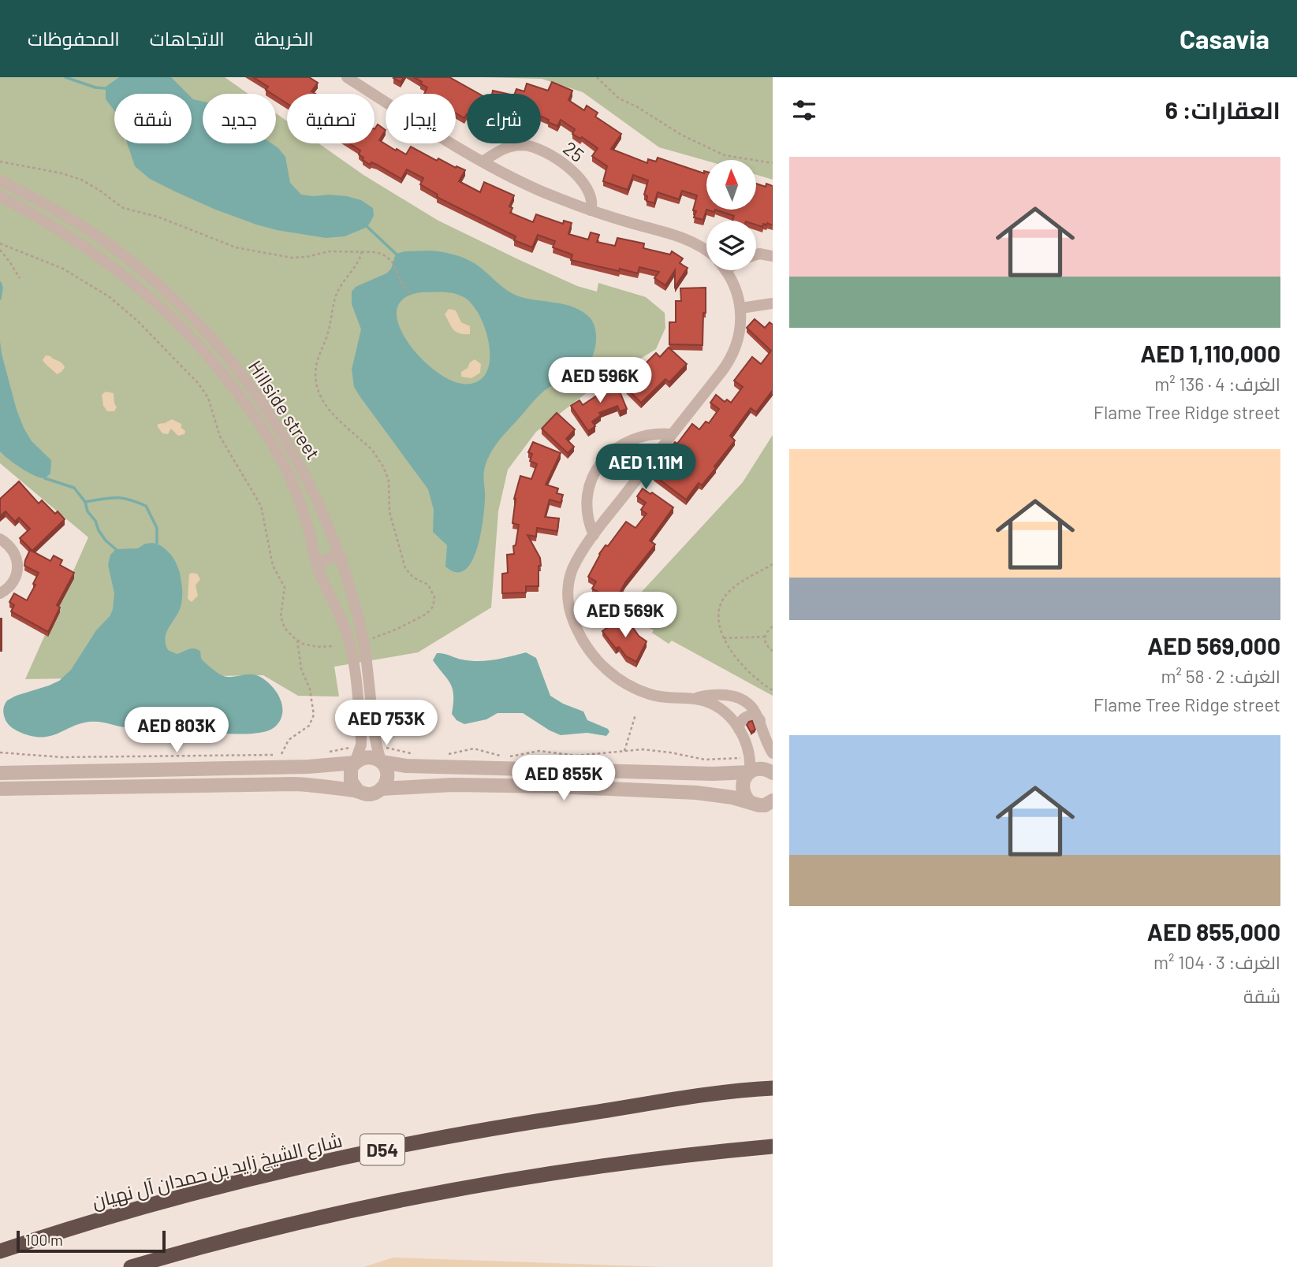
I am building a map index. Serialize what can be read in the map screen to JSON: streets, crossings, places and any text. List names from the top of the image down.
{
  "streets": {
    "highway": ["D54", "شارع الشيخ زايد بن حمدان آل نهيان"],
    "street": ["25", "Hillside street"]
  },
  "scale_bar": "100 m",
  "north": "top",
  "page": {
    "header": "Casavia",
    "nav": ["الخريطة", "الاتجاهات", "المحفوظات"],
    "heading": "العقارات: 6",
    "chip": [
      "شراء",
      "إيجار",
      "تصفية",
      "جديد",
      "شقة"
    ],
    "list": [
      {
        "name": "AED 1,110,000",
        "note": "الغرف: 4 · 136 m² · Flame Tree Ridge street"
      },
      {
        "name": "AED 569,000",
        "note": "الغرف: 2 · 58 m² · Flame Tree Ridge street"
      },
      {
        "name": "AED 855,000",
        "note": "الغرف: 3 · 104 m² · شقة"
      }
    ],
    "price": [
      "AED 596K",
      "AED 1.11M",
      "AED 569K",
      "AED 753K",
      "AED 803K",
      "AED 855K"
    ],
    "scale": "100 m"
  }
}
